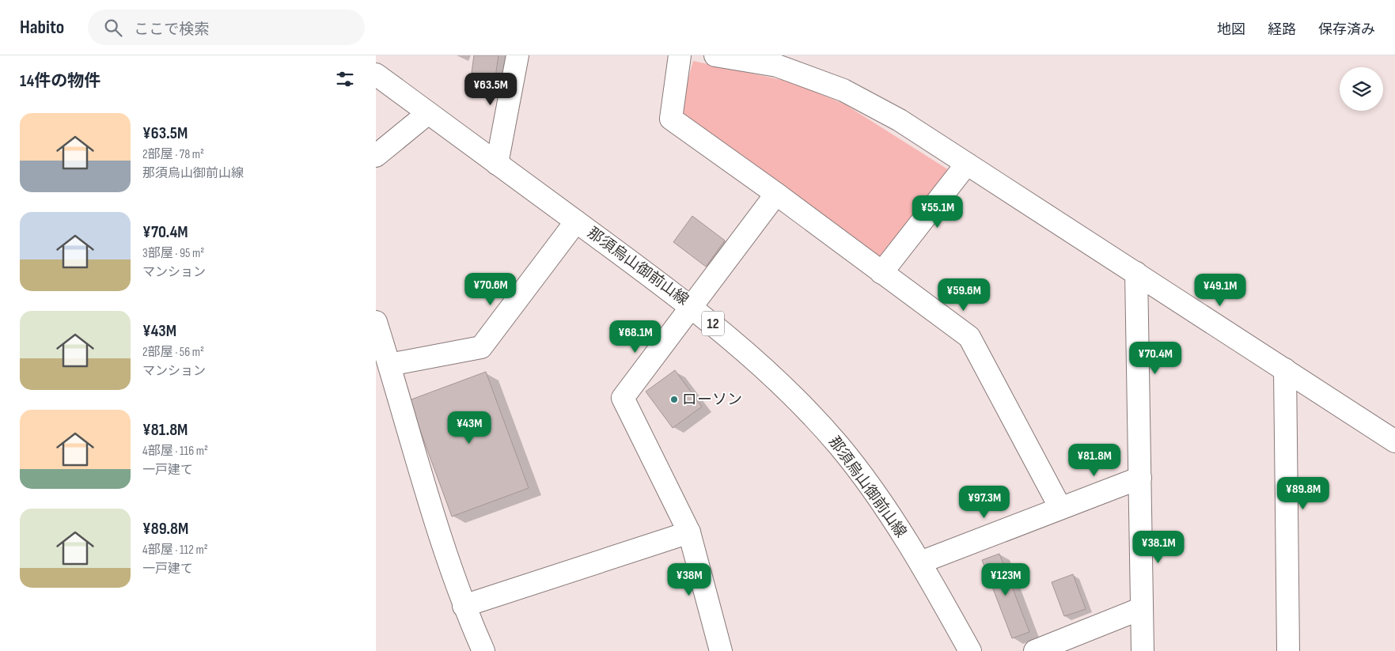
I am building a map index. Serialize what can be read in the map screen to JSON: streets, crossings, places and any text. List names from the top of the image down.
{
  "streets": {
    "street": ["那須烏山御前山線", "12"]
  },
  "places": ["ローソン"],
  "page": {
    "header": "Habito",
    "search": "ここで検索",
    "nav": ["地図", "経路", "保存済み"],
    "heading": "14件の物件",
    "price": [
      "¥63.5M",
      "¥55.1M",
      "¥70.6M",
      "¥49.1M",
      "¥59.6M",
      "¥68.1M",
      "¥70.4M",
      "¥43M",
      "¥81.8M",
      "¥89.8M",
      "¥97.3M",
      "¥38.1M",
      "¥38M",
      "¥123M"
    ],
    "list": [
      {
        "name": "¥63.5M",
        "note": "2部屋 · 78 m² · 那須烏山御前山線"
      },
      {
        "name": "¥70.4M",
        "note": "3部屋 · 95 m² · マンション"
      },
      {
        "name": "¥43M",
        "note": "2部屋 · 56 m² · マンション"
      },
      {
        "name": "¥81.8M",
        "note": "4部屋 · 116 m² · 一戸建て"
      },
      {
        "name": "¥89.8M",
        "note": "4部屋 · 112 m² · 一戸建て"
      }
    ]
  }
}
